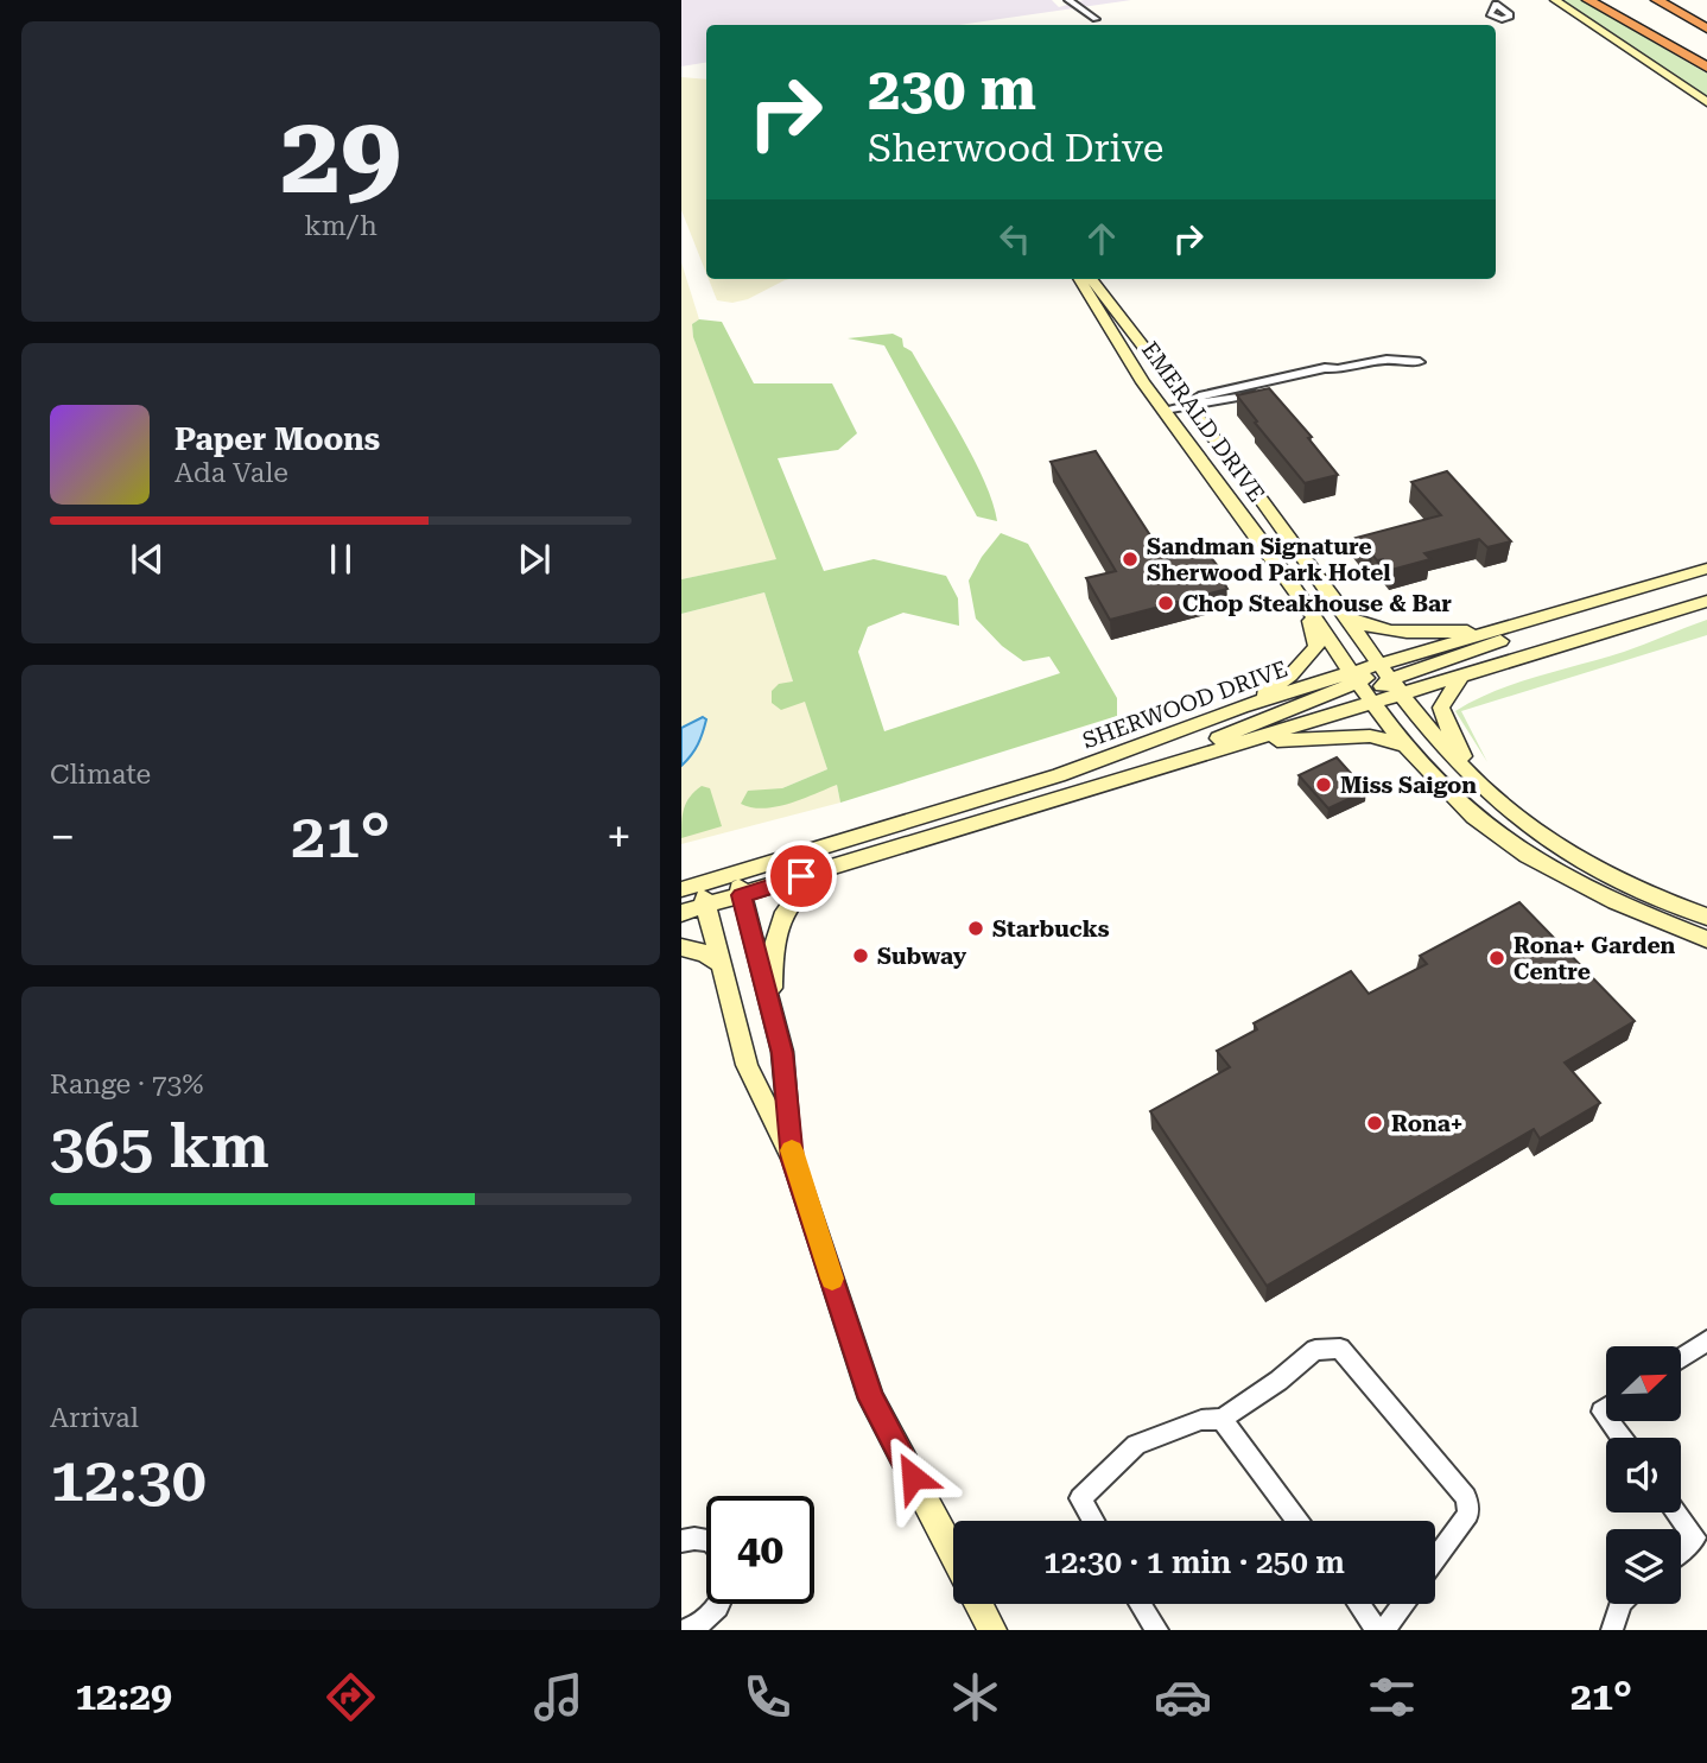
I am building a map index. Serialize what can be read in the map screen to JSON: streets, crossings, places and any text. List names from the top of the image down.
{
  "streets": {
    "main road": ["EMERALD DRIVE", "SHERWOOD DRIVE"]
  },
  "crossings": [
    ["EMERALD DRIVE", "SHERWOOD DRIVE"]
  ],
  "places": [
    "Sandman Signature Sherwood Park Hotel",
    "Chop Steakhouse & Bar",
    "Miss Saigon",
    "Starbucks",
    "Subway",
    "Rona+ Garden Centre",
    "Rona+"
  ],
  "north": "top right",
  "page": {
    "tile": [
      ["29", "km/h"],
      "Climate",
      ["Range · 73%", "365 km"],
      ["Arrival", "12:30"]
    ],
    "turn": ["230 m", "Sherwood Drive"],
    "song": ["Paper Moons", "Ada Vale"],
    "heat": ["−", "21°", "+"],
    "limit": "40",
    "trip": "12:30 · 1 min · 250 m",
    "tabs": ["12:29", "21°"]
  }
}
